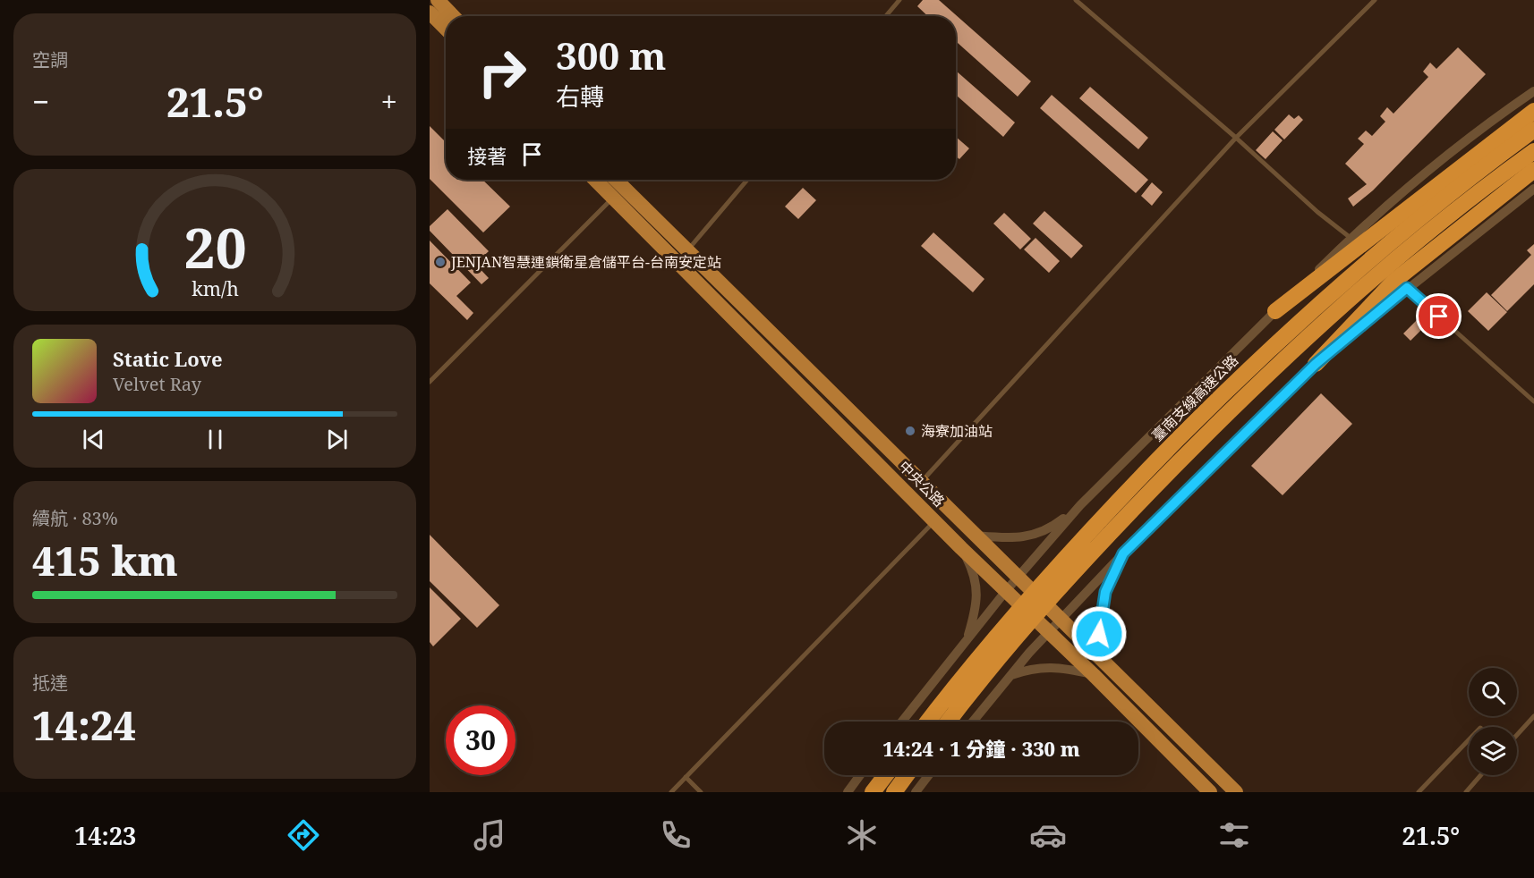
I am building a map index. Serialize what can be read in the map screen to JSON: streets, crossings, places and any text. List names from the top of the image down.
{
  "streets": {
    "highway": ["臺南支線高速公路"],
    "main road": ["中央公路"]
  },
  "places": ["JENJAN智慧連鎖衛星倉儲平台-台南安定站", "海寮加油站"],
  "page": {
    "tile": [
      "空調",
      ["續航 · 83%", "415 km"],
      ["抵達", "14:24"]
    ],
    "turn": ["300 m", "右轉"],
    "heat": ["−", "21.5°", "+"],
    "then": "接著",
    "song": ["Static Love", "Velvet Ray"],
    "limit": "30",
    "trip": "14:24 · 1 分鐘 · 330 m",
    "tabs": ["14:23", "21.5°"],
    "gauge": ["20", "km/h"]
  }
}
